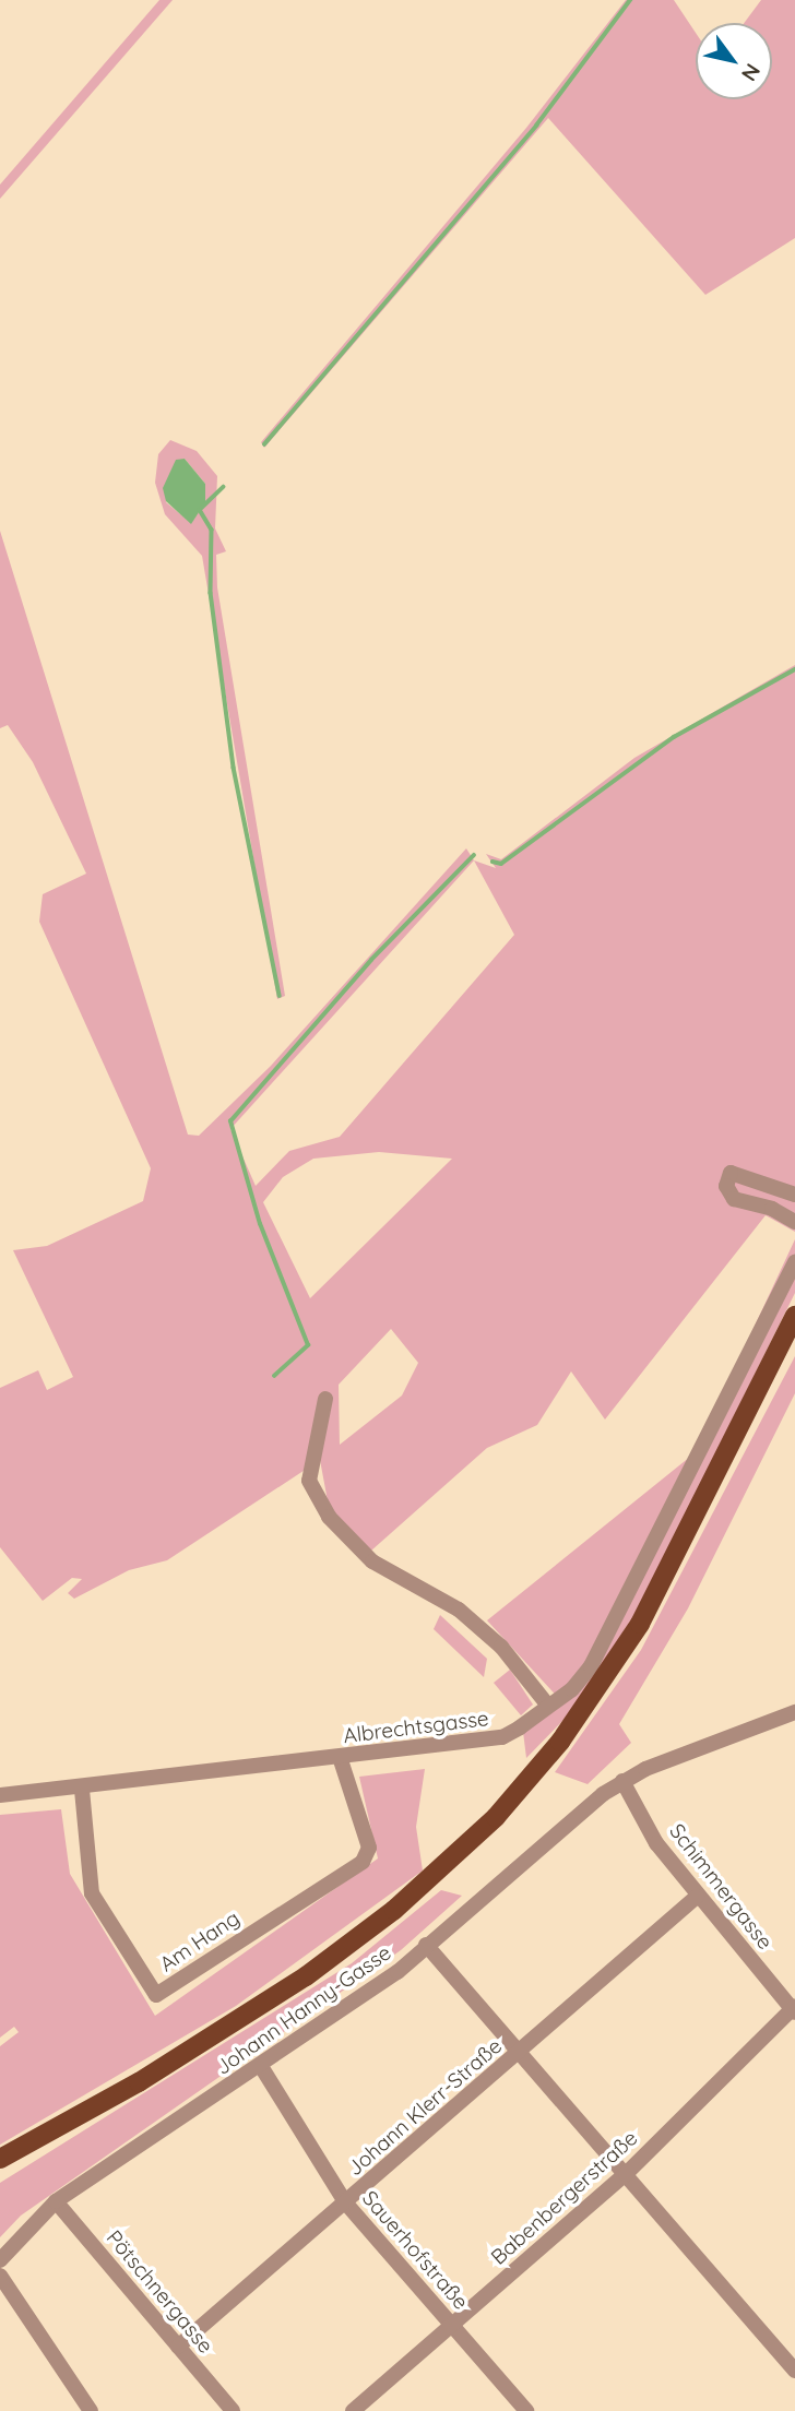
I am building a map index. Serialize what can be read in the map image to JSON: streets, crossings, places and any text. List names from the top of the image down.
{
  "streets": {
    "street": [
      "Albrechtsgasse",
      "Schimmergasse",
      "Am Hang",
      "Johann Hanny-Gasse",
      "Johann Klerr-Straße",
      "Babenbergerstraße",
      "Sauerhofstraße",
      "Pötschnergasse"
    ]
  },
  "crossings": [
    ["Albrechtsgasse", "Am Hang"],
    ["Schimmergasse", "Johann Hanny-Gasse"],
    ["Schimmergasse", "Johann Klerr-Straße"],
    ["Schimmergasse", "Babenbergerstraße"],
    ["Johann Hanny-Gasse", "Sauerhofstraße"],
    ["Johann Hanny-Gasse", "Pötschnergasse"],
    ["Johann Klerr-Straße", "Sauerhofstraße"],
    ["Johann Klerr-Straße", "Pötschnergasse"],
    ["Babenbergerstraße", "Sauerhofstraße"]
  ],
  "north": "bottom right"
}
